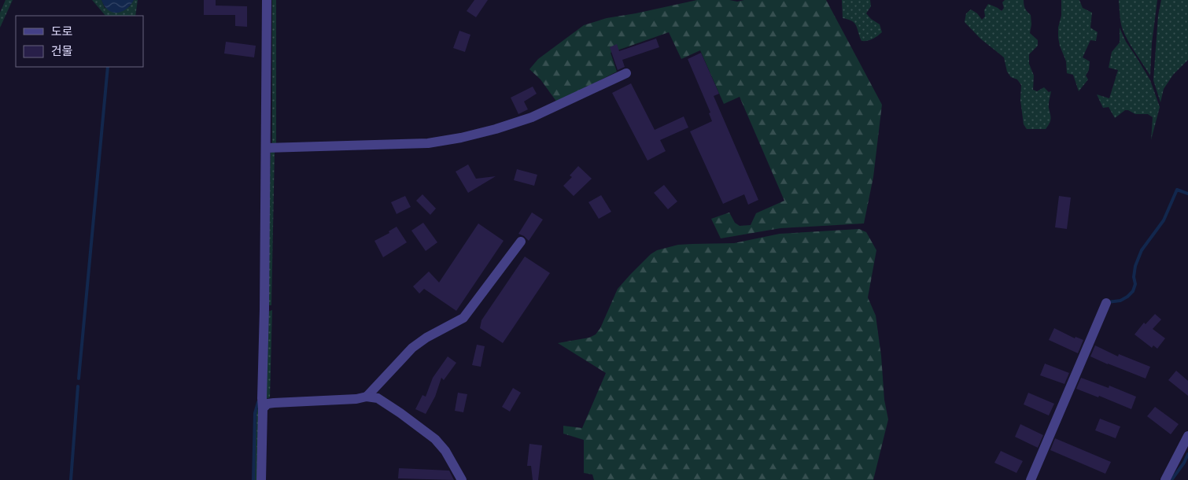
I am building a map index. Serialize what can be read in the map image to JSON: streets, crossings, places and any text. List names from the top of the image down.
{
  "legend": ["도로", "건물"]
}
